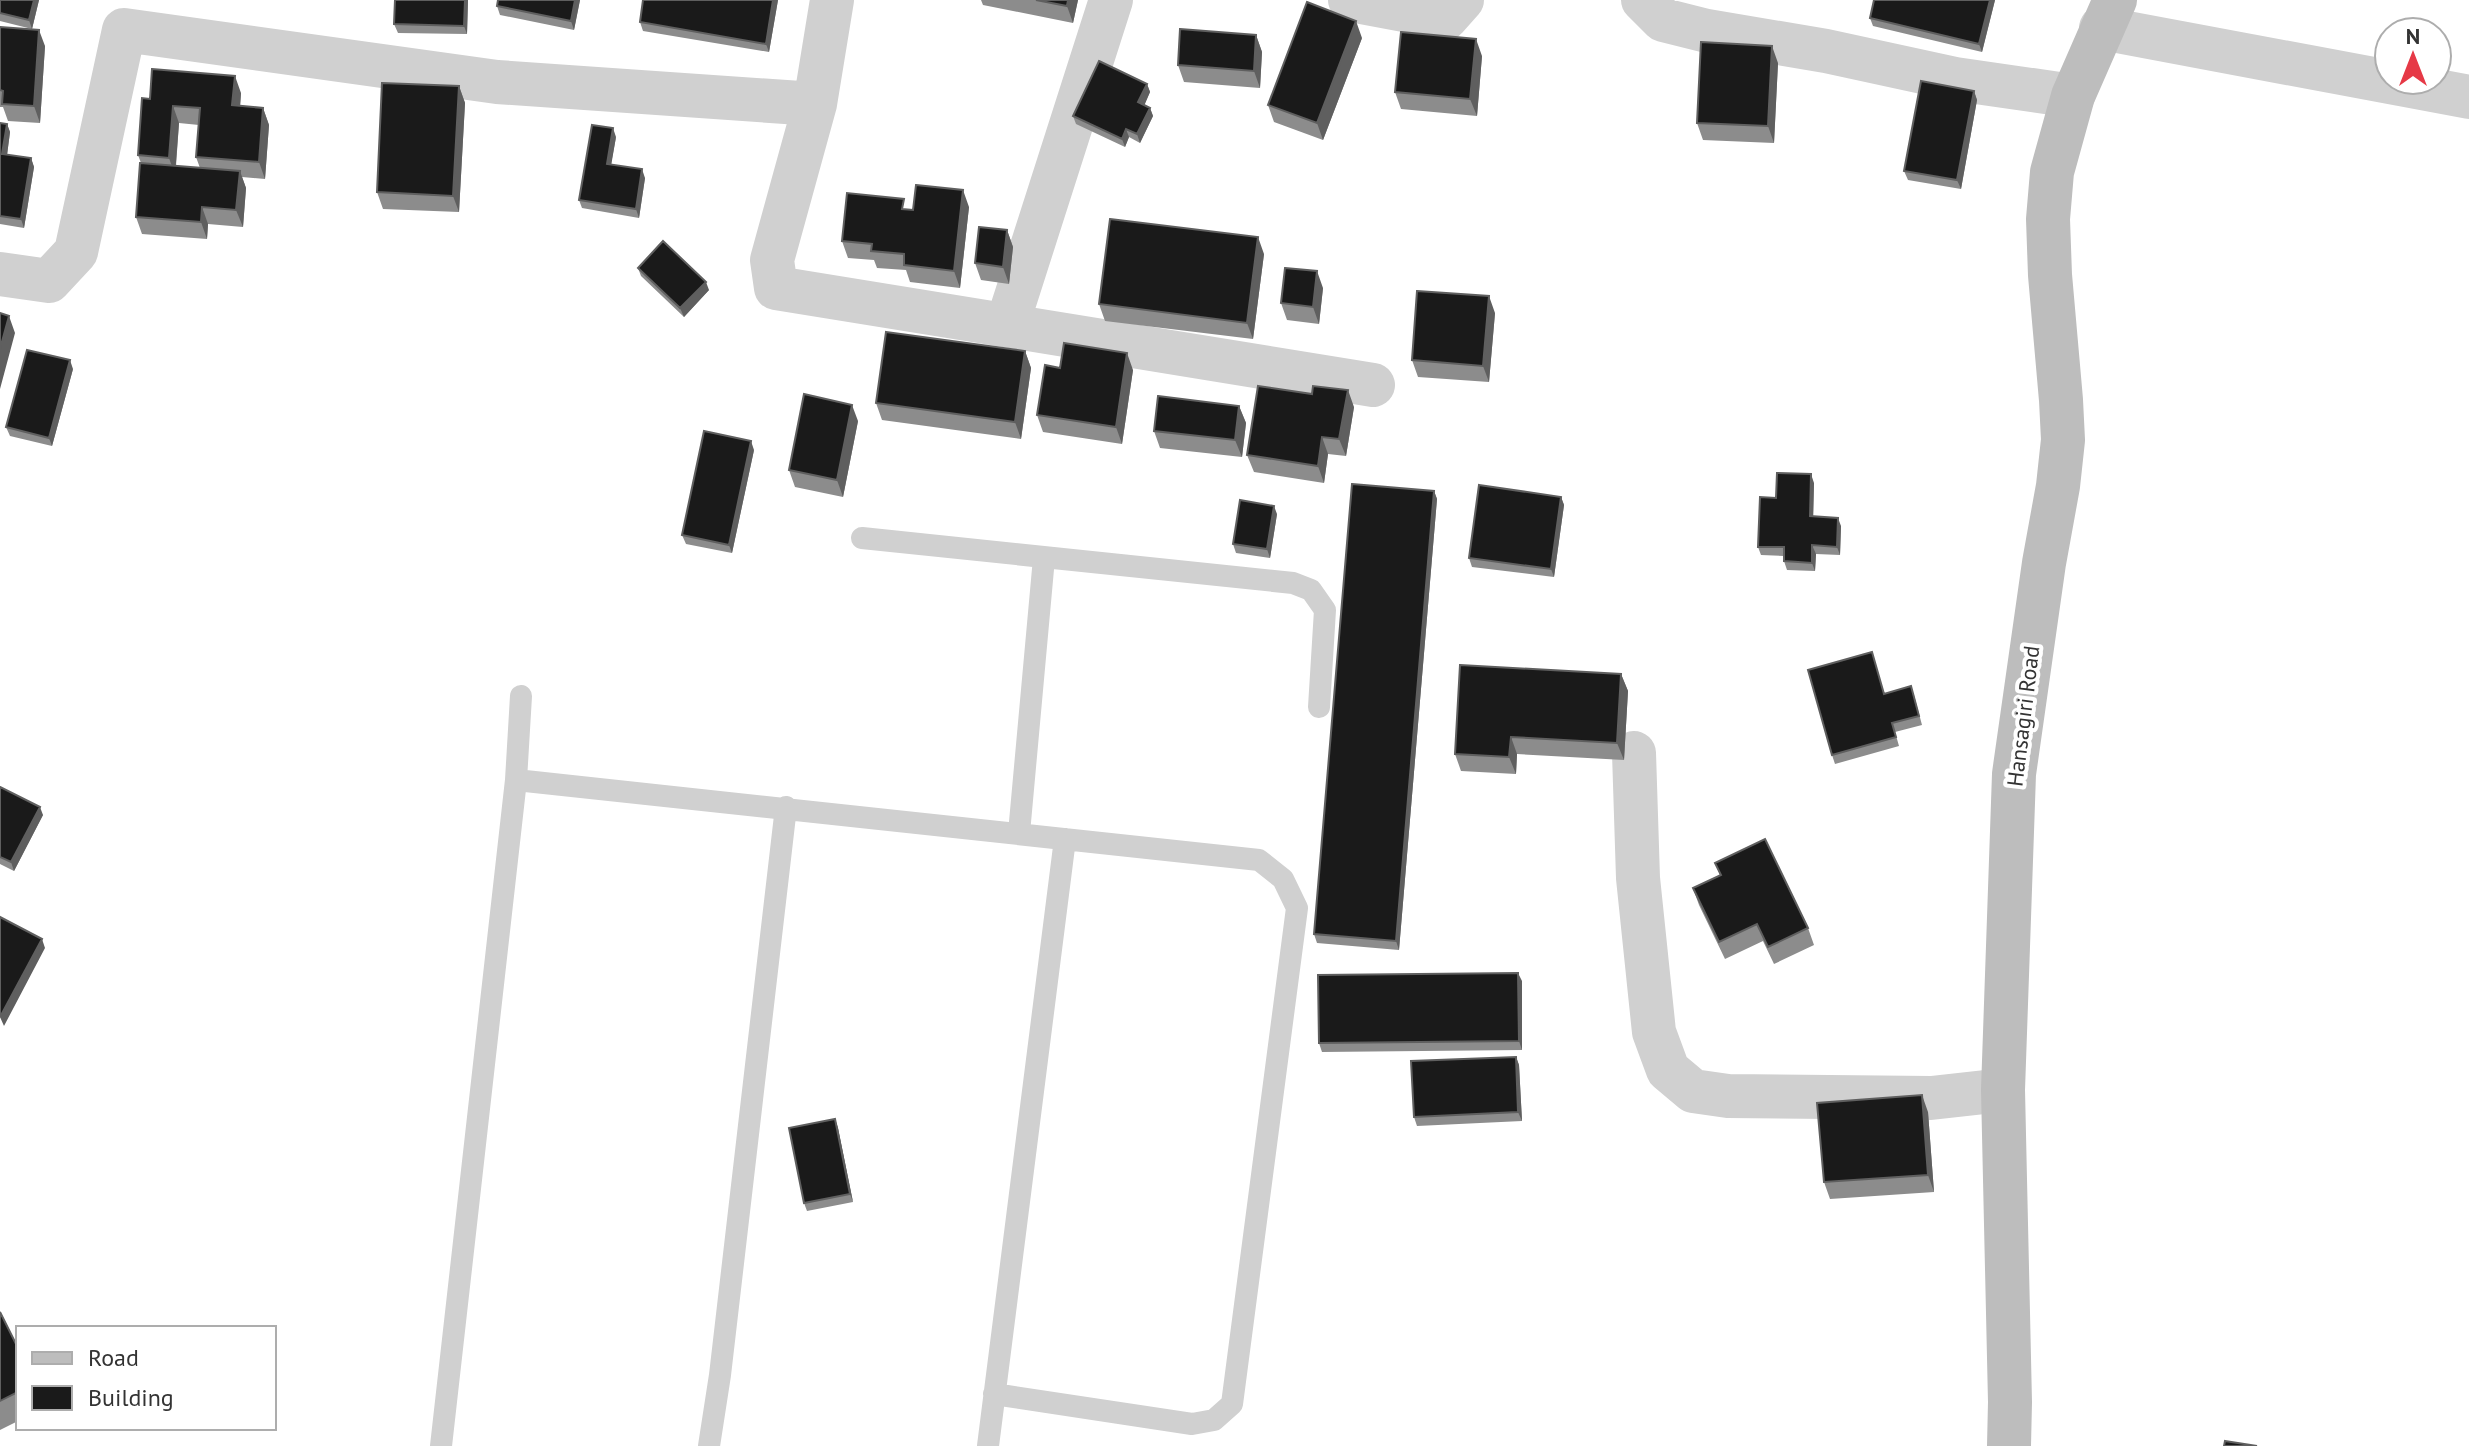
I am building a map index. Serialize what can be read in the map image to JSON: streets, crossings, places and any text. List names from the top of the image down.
{
  "streets": {
    "street": ["Hansagiri Road"]
  },
  "legend": ["Road", "Building"],
  "north": "top"
}
